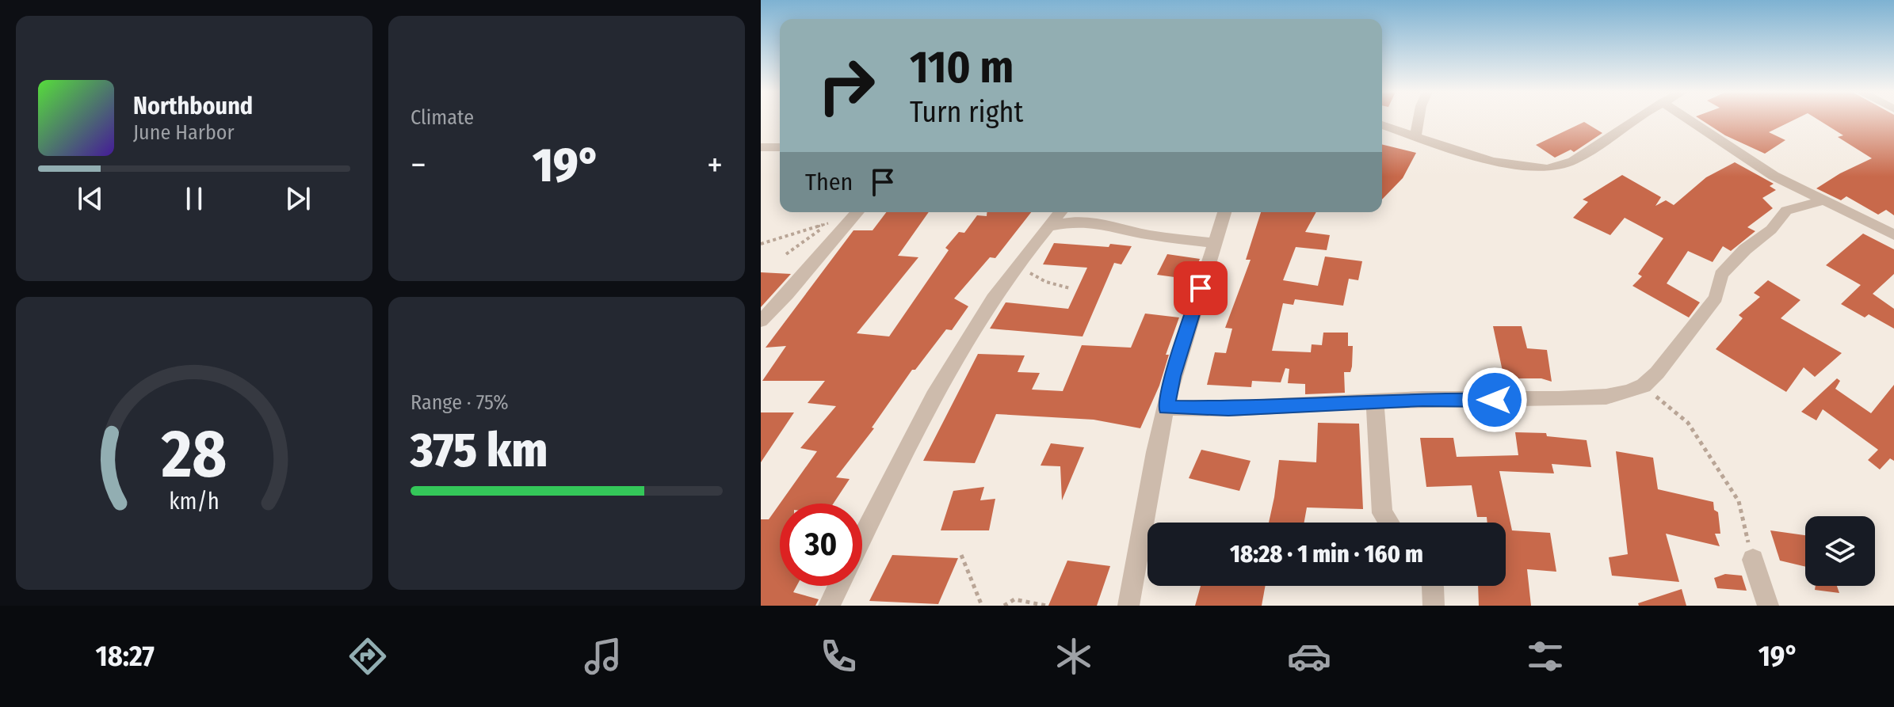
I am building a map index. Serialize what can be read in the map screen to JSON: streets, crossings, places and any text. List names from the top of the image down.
{
  "page": {
    "tile": [
      "Climate",
      ["Range · 75%", "375 km"]
    ],
    "turn": ["110 m", "Turn right"],
    "song": ["Northbound", "June Harbor"],
    "heat": ["−", "19°", "+"],
    "then": "Then",
    "limit": "30",
    "trip": "18:28 · 1 min · 160 m",
    "tabs": ["18:27", "19°"],
    "gauge": ["28", "km/h"]
  }
}
